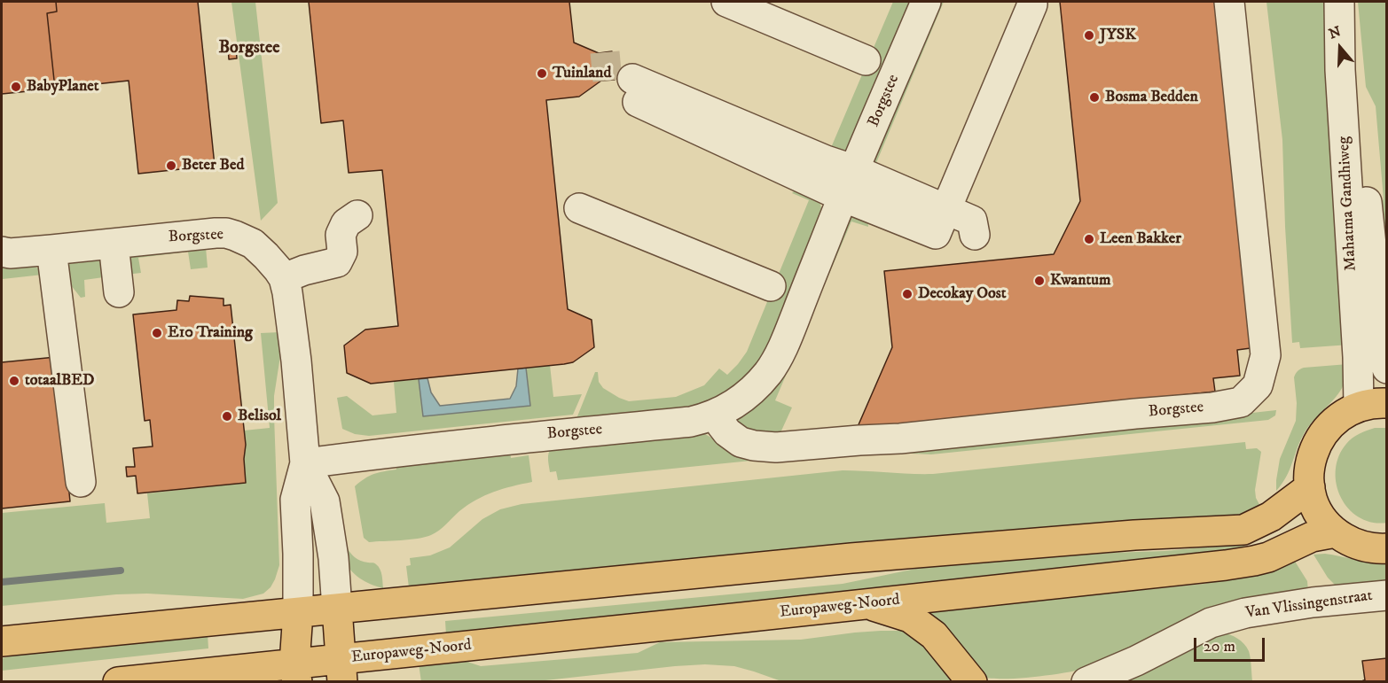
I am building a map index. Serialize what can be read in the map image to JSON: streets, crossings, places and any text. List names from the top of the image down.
{
  "streets": {
    "main road": ["Europaweg-Noord"],
    "street": ["Borgstee", "Mahatma Gandhiweg", "Van Vlissingenstraat"]
  },
  "crossings": [
    ["Borgstee", "Europaweg-Noord"]
  ],
  "districts": ["Borgstee"],
  "places": [
    "JYSK",
    "Tuinland",
    "BabyPlanet",
    "Bosma Bedden",
    "Beter Bed",
    "Leen Bakker",
    "Kwantum",
    "Decokay Oost",
    "E10 Training",
    "totaalBED",
    "Belisol"
  ],
  "scale_bar": "20 m",
  "north": "top"
}
